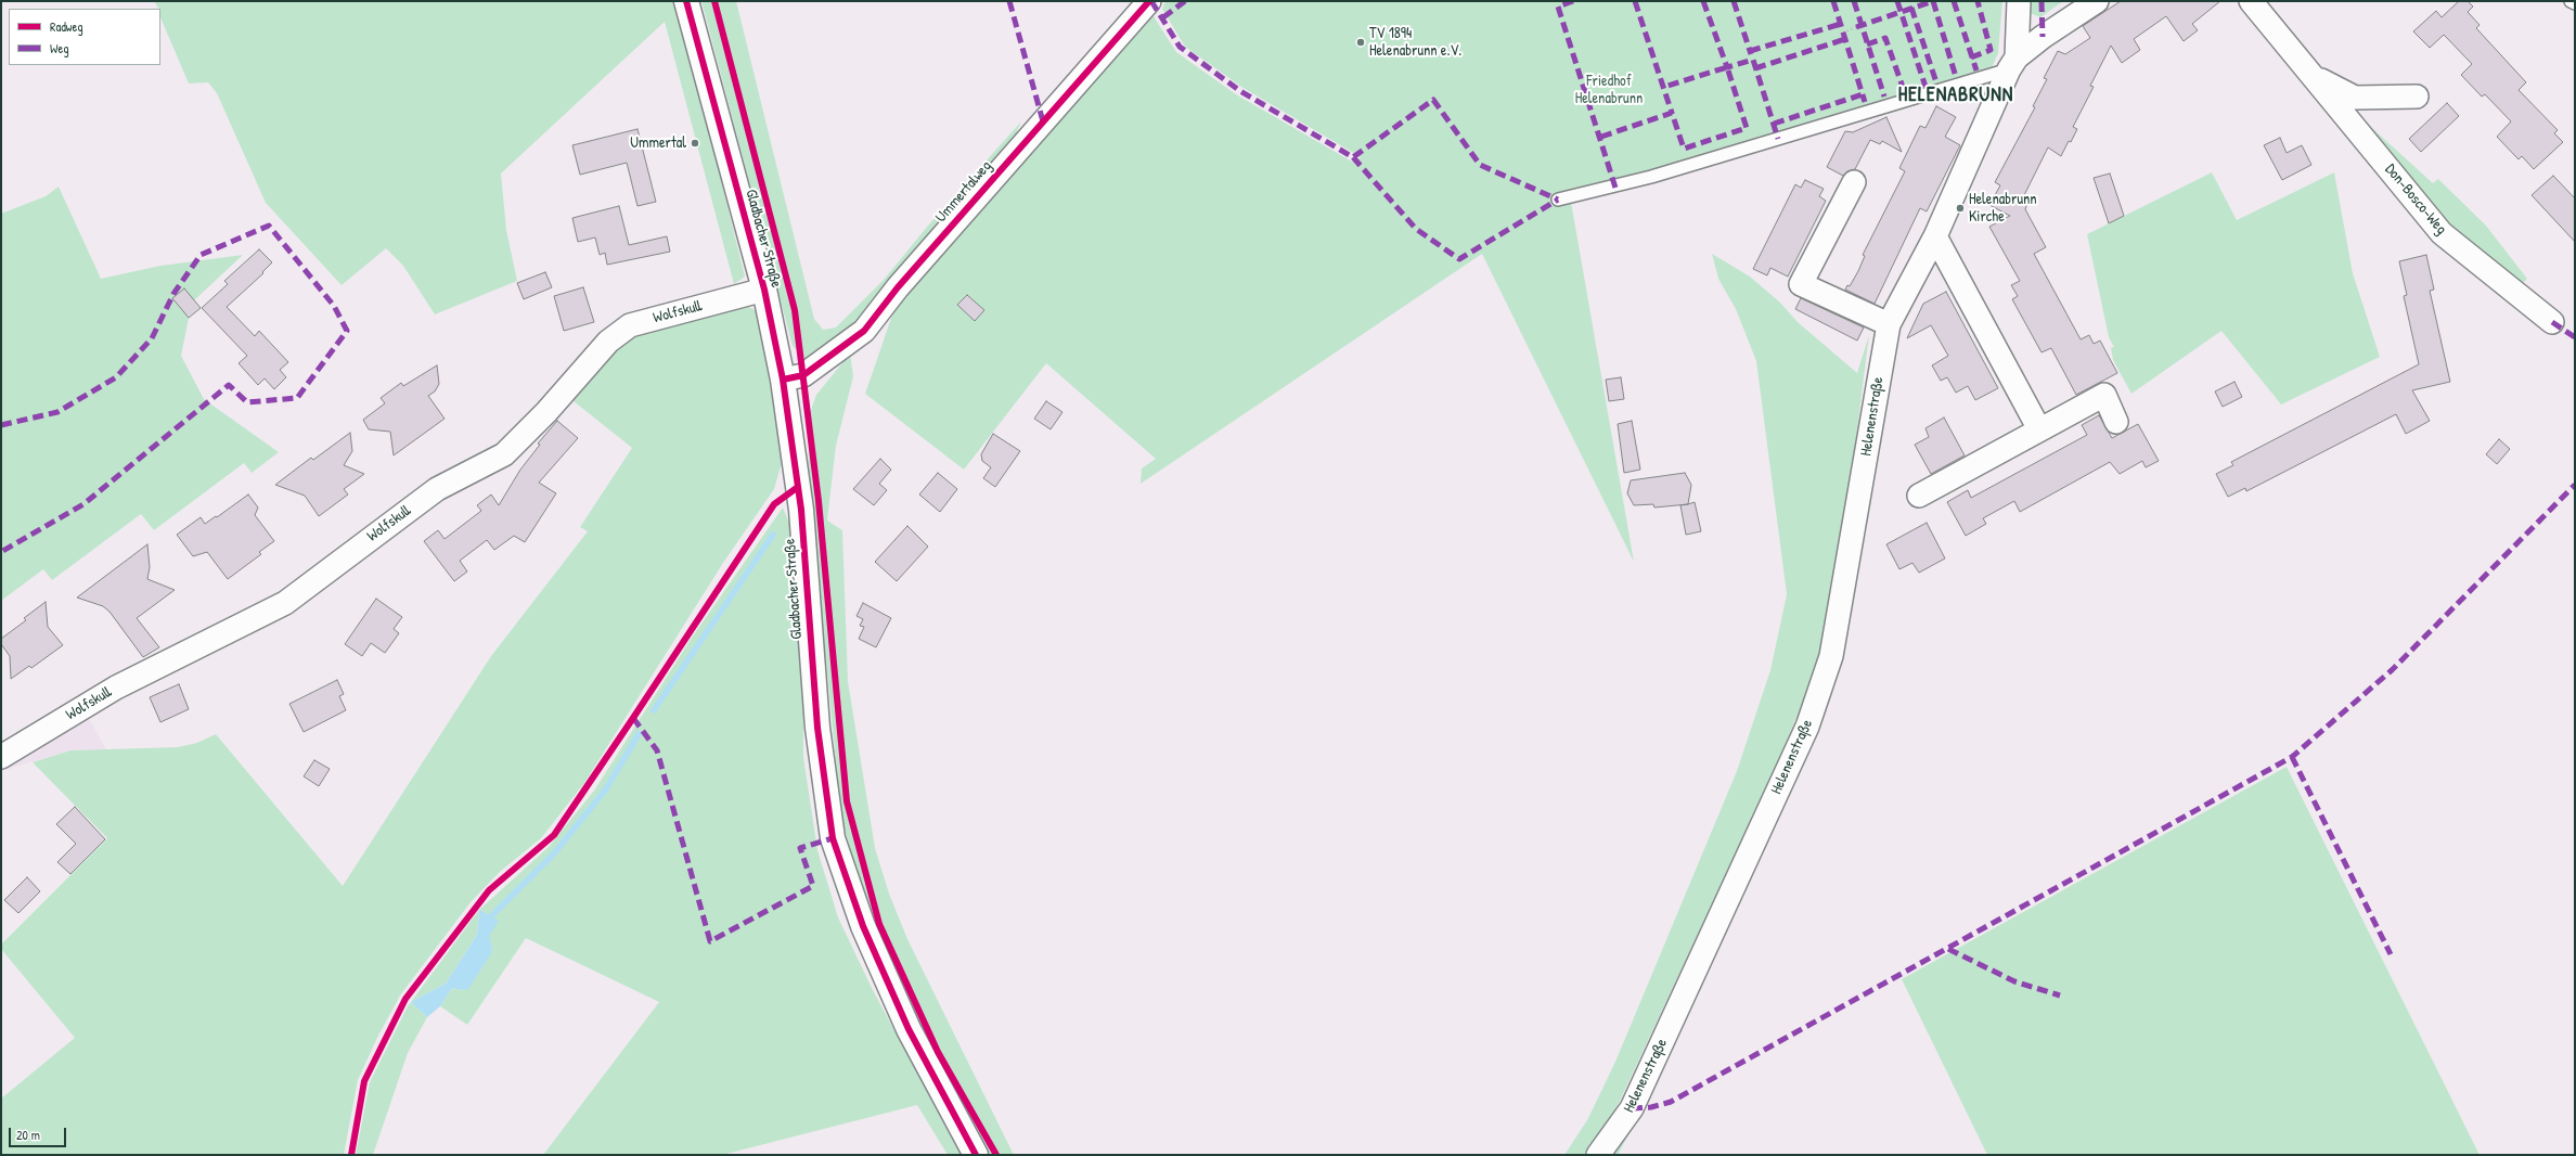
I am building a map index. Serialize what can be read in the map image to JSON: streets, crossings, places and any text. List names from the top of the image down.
{
  "streets": {
    "main road": ["Gladbacher Straße"],
    "street": [
      "Ummertalweg",
      "Don-Bosco-Weg",
      "Wolfskull",
      "Helenenstraße"
    ]
  },
  "crossings": [
    ["Ummertalweg", "Gladbacher Straße"],
    ["Gladbacher Straße", "Wolfskull"]
  ],
  "districts": ["HELENABRUNN"],
  "parks": ["Friedhof Helenabrunn"],
  "places": ["TV 1894 Helenabrunn e.V.", "Ummertal", "Helenabrunn Kirche"],
  "legend": ["Radweg", "Weg"],
  "scale_bar": "20 m"
}
